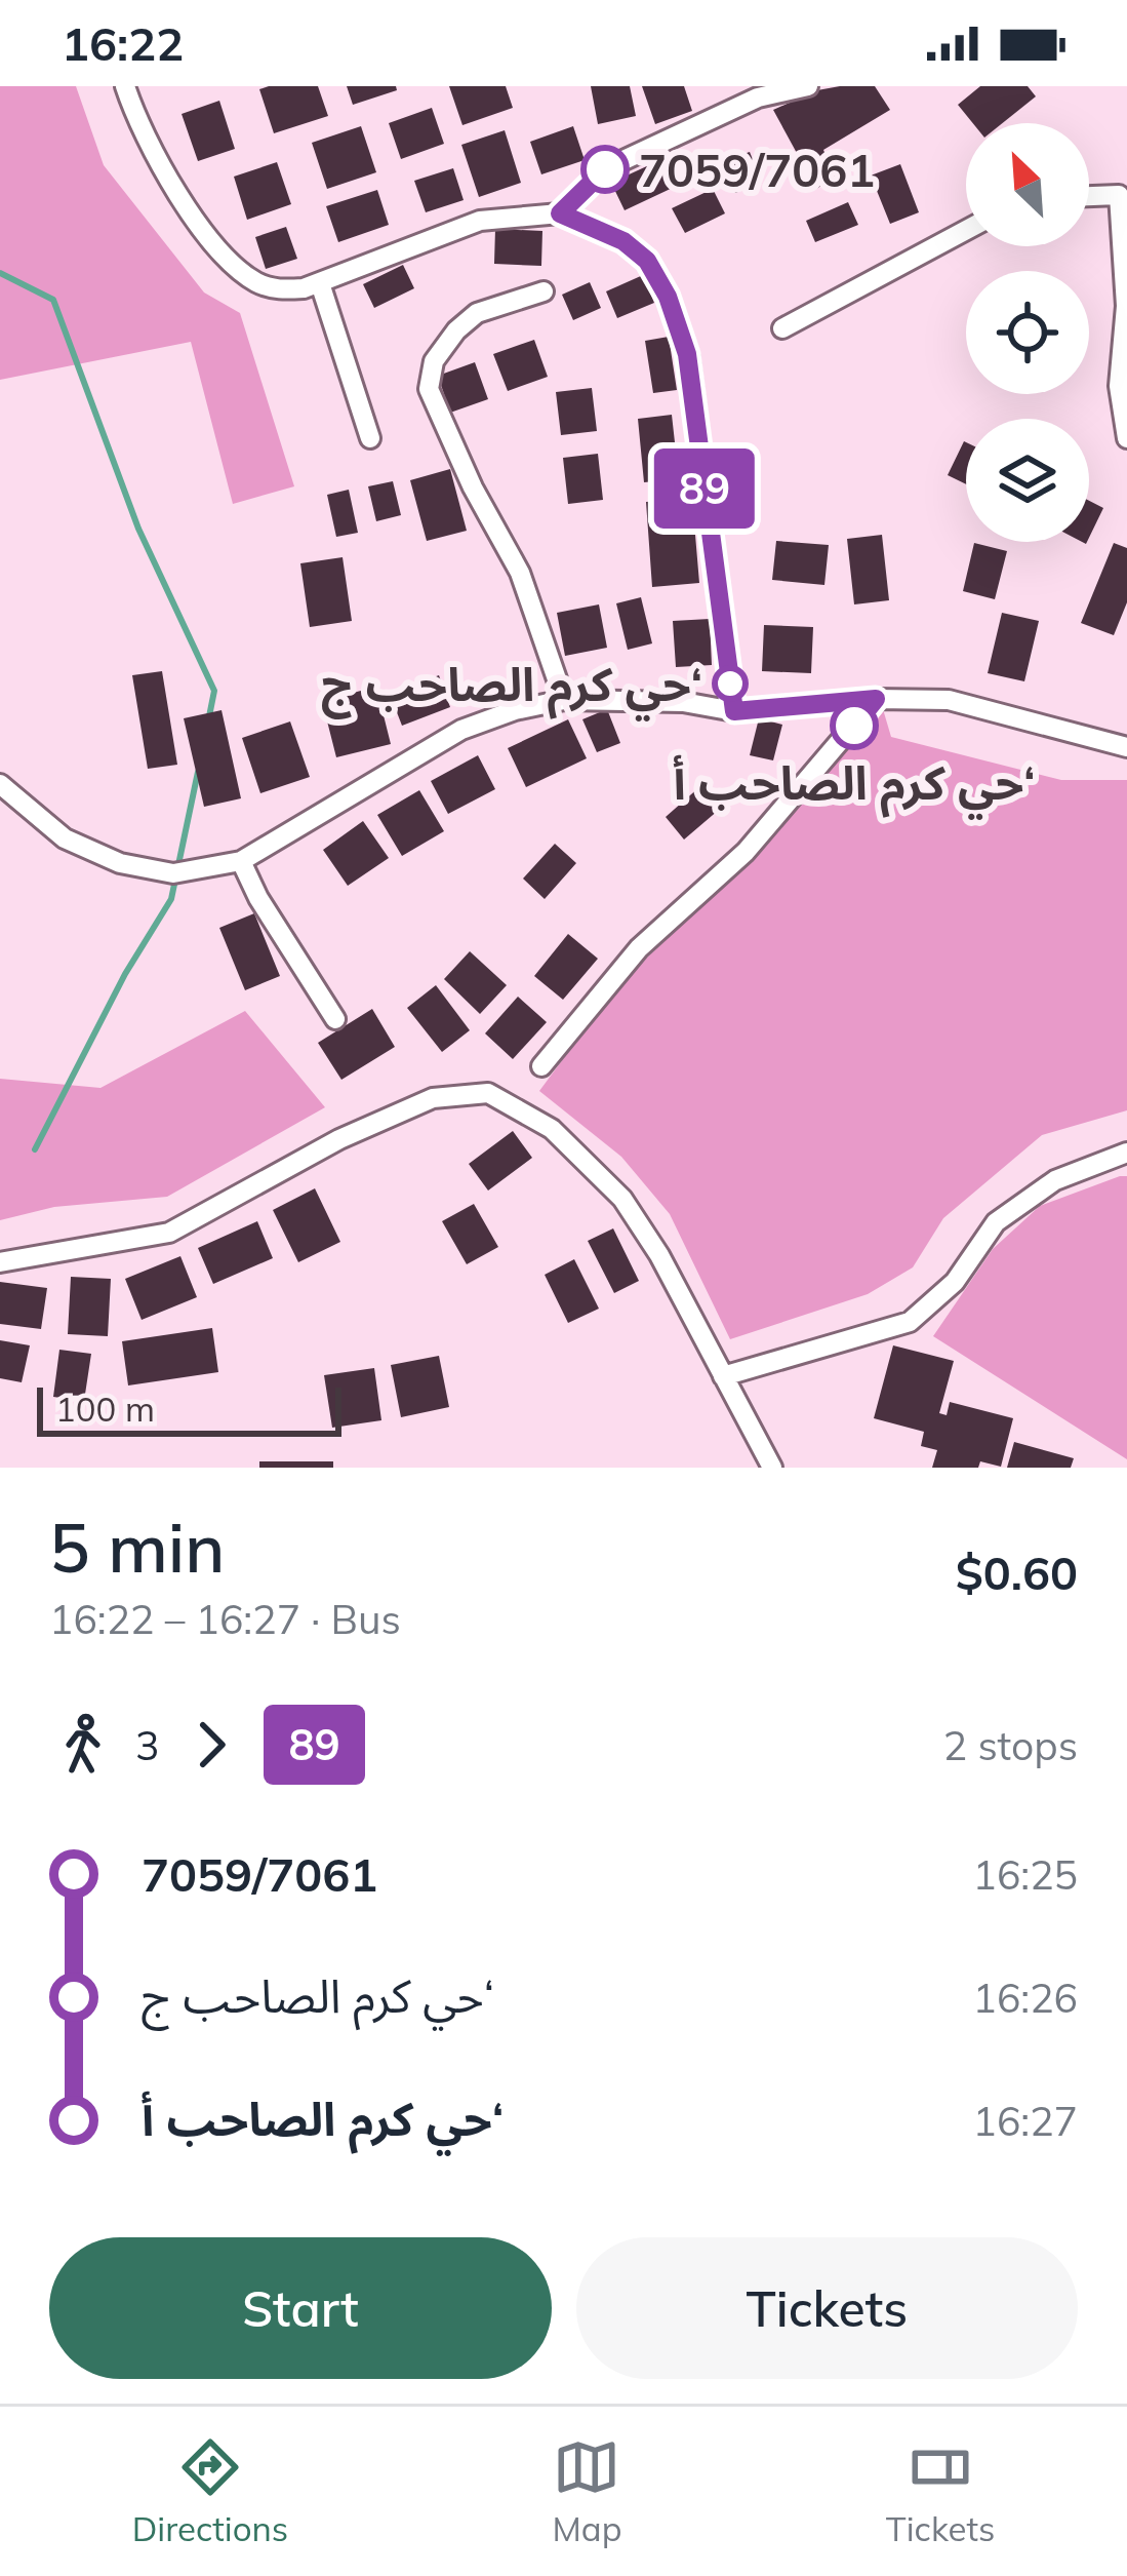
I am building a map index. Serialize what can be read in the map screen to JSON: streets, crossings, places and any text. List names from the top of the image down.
{
  "places": ["7059/7061", "حي كرم الصاحب ج‘", "حي كرم الصاحب أ‘"],
  "lines": ["bus line 89"],
  "scale_bar": "100 m",
  "north": "top left",
  "page": {
    "status": "16:22",
    "on_map": "89",
    "scale": "100 m",
    "heading": ["5 min", "16:22 – 16:27 · Bus", "$0.60"],
    "legs": ["3", "89", "2 stops"],
    "list": [
      {
        "name": "7059/7061",
        "value": "16:25"
      },
      {
        "name": "حي كرم الصاحب ج‘",
        "value": "16:26"
      },
      {
        "name": "حي كرم الصاحب أ‘",
        "value": "16:27"
      }
    ],
    "buttons": ["Start", "Tickets"],
    "tabs": ["Directions", "Map", "Tickets"]
  }
}
